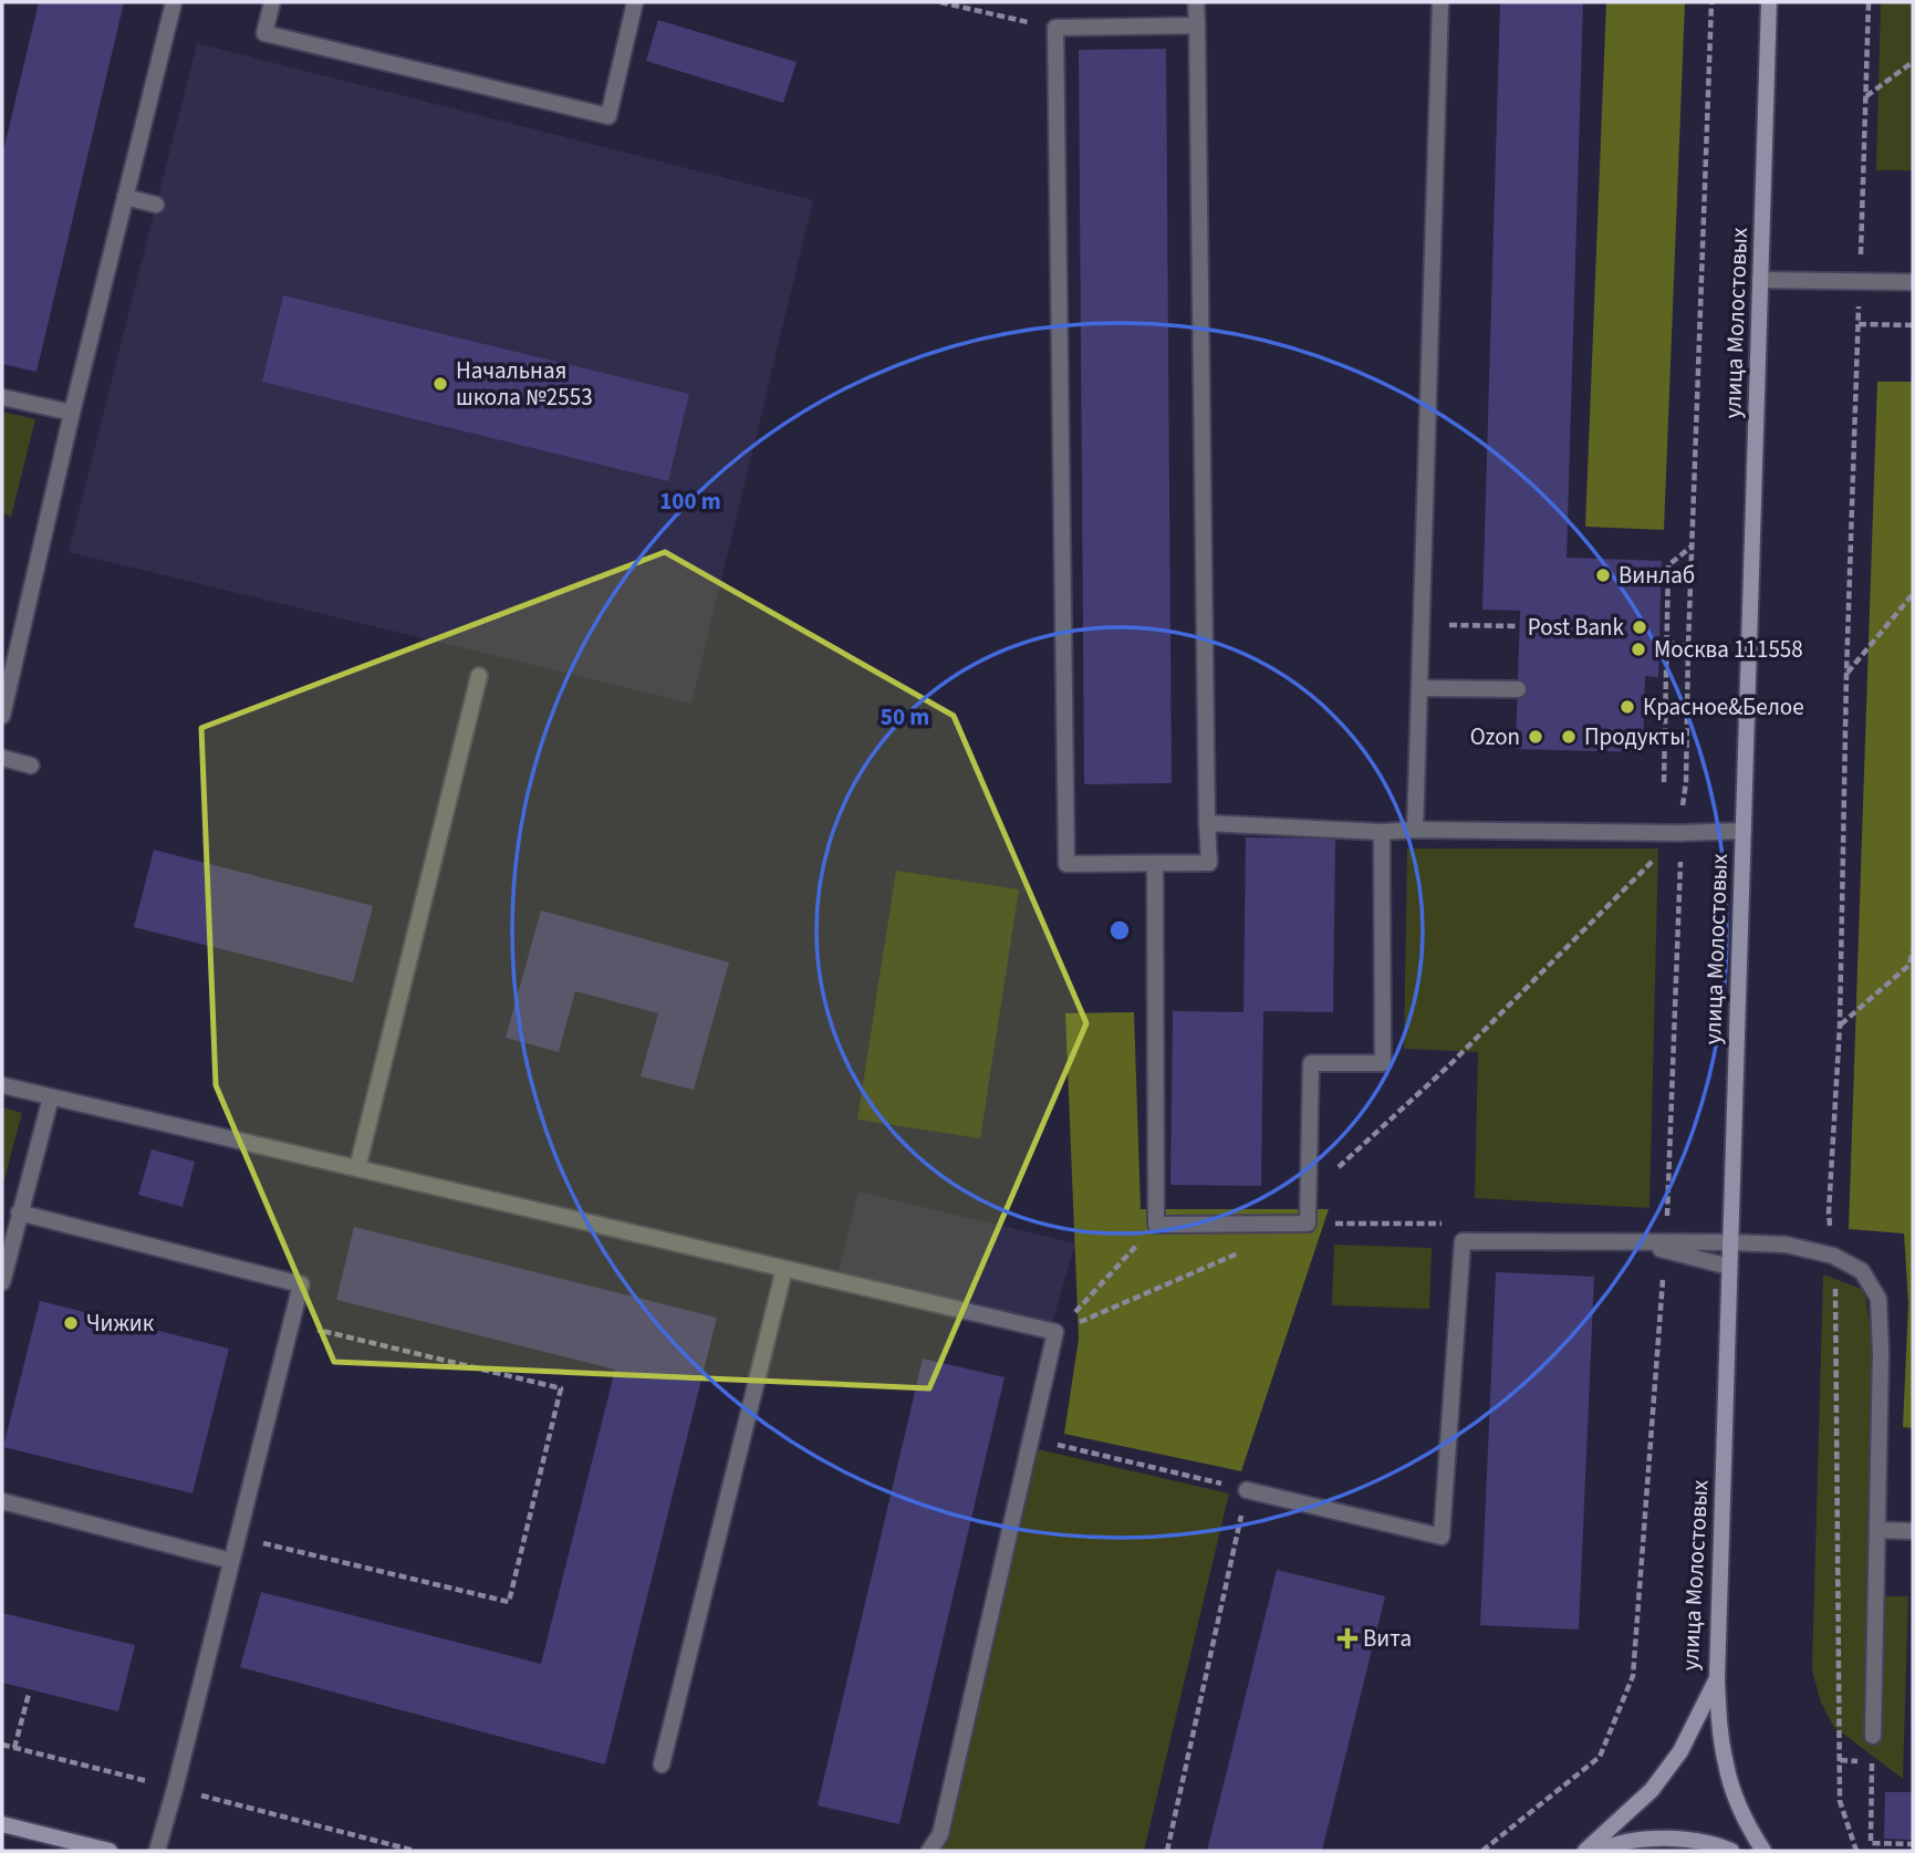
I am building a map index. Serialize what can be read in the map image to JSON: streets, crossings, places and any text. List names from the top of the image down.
{
  "streets": {
    "street": ["улица Молостовых"]
  },
  "places": {
    "other": [
      "Начальная школа №2553",
      "Винлаб",
      "Post Bank",
      "Москва 111558",
      "Красное&Белое",
      "Ozon",
      "Продукты",
      "Чижик"
    ],
    "health": ["Вита"]
  },
  "rings": ["100 m", "50 m"]
}
